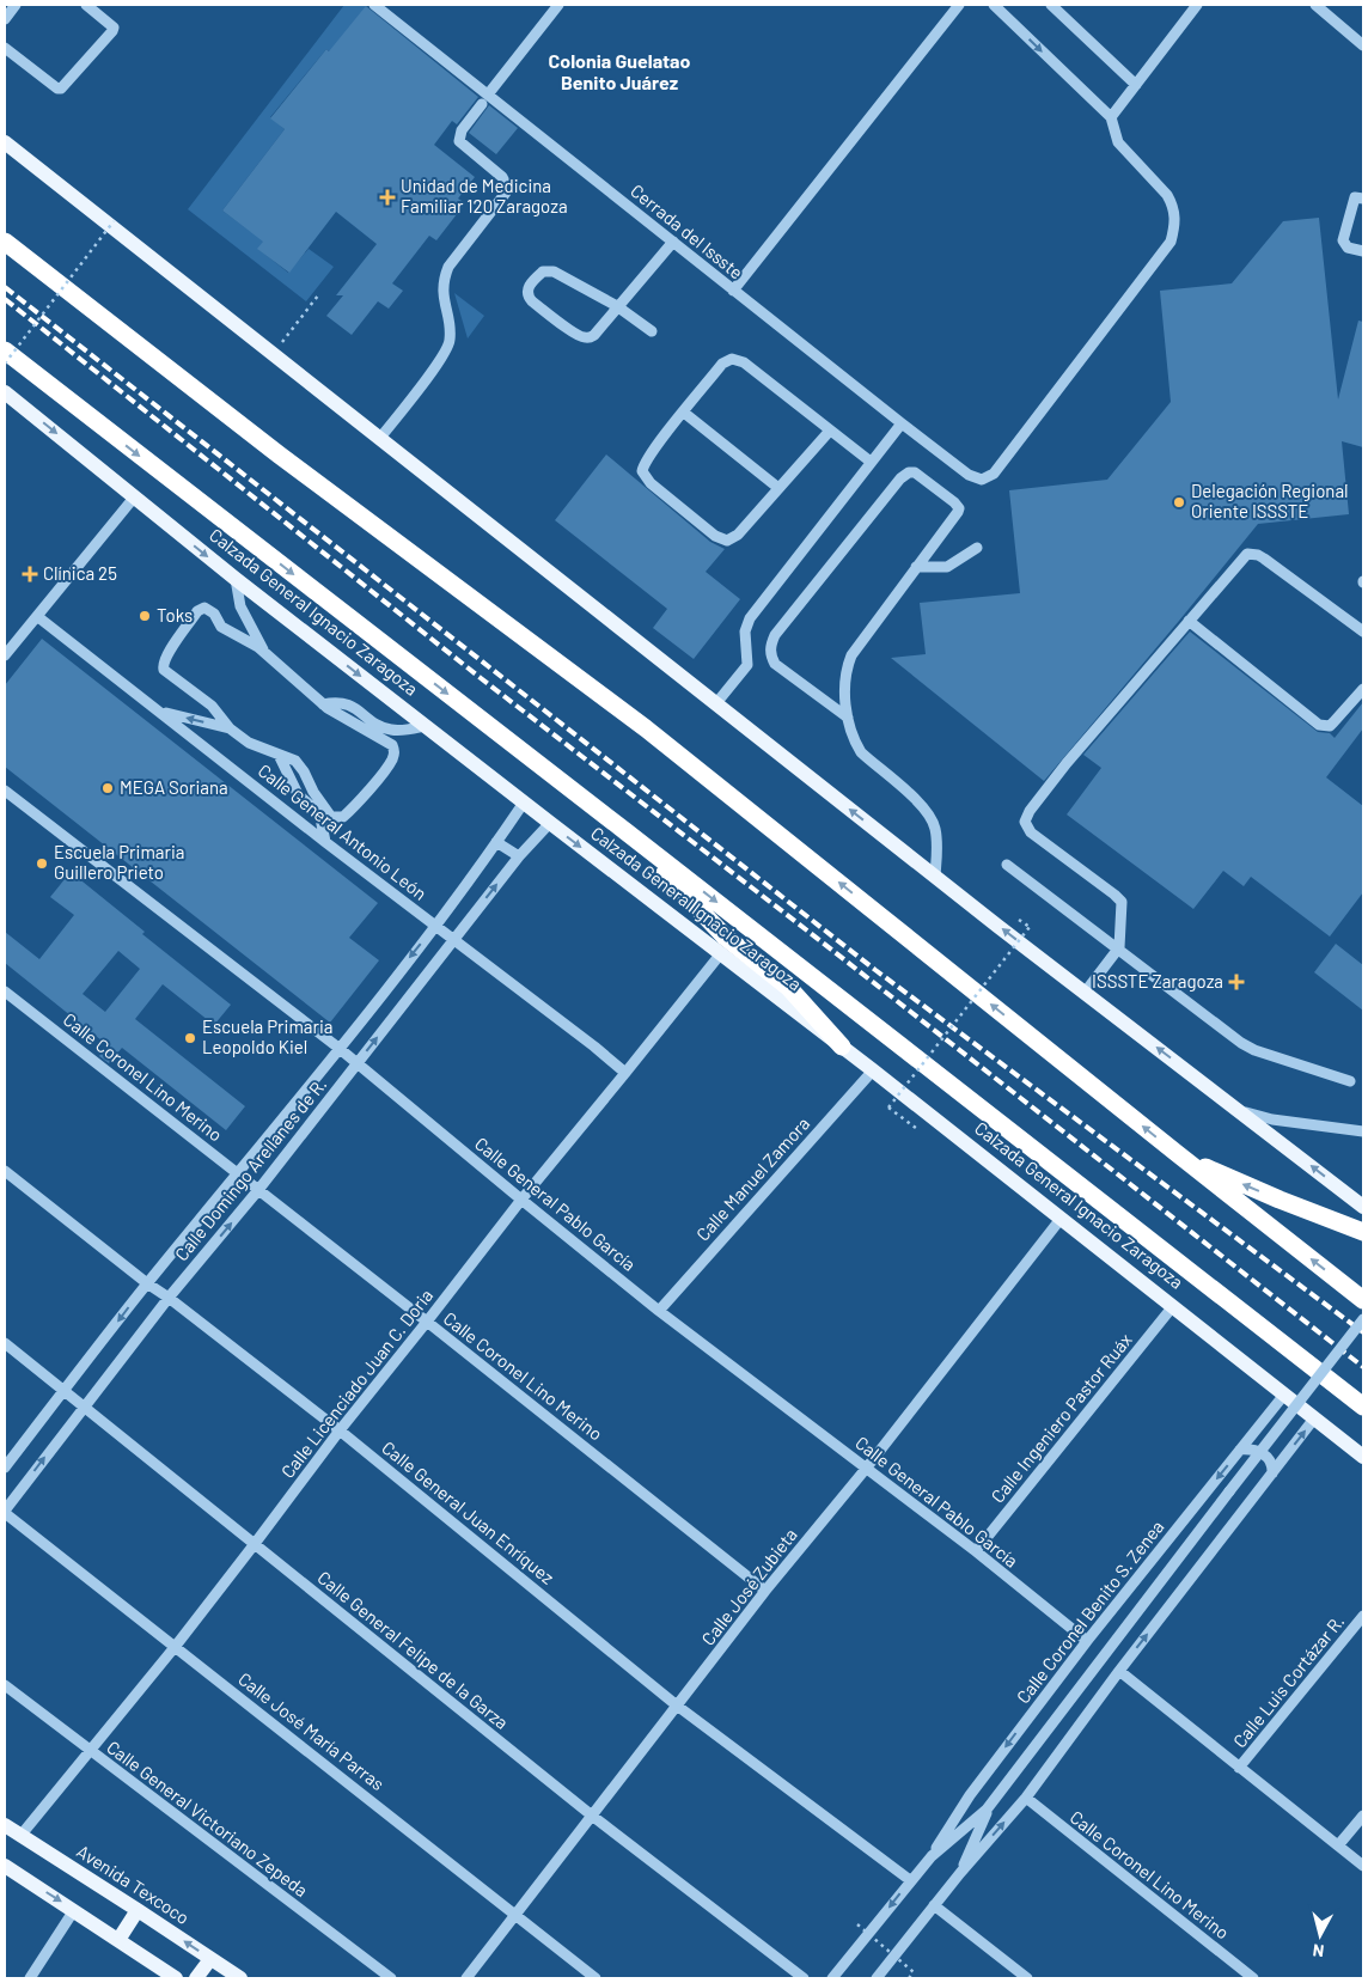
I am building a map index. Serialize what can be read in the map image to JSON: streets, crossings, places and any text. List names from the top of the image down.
{
  "streets": {
    "highway": ["Calzada General Ignacio Zaragoza"],
    "main road": ["Avenida Texcoco"],
    "street": [
      "Cerrada del Issste",
      "Calle General Antonio León",
      "Calle Coronel Lino Merino",
      "Calle Domingo Arellanes de R.",
      "Calle Manuel Zamora",
      "Calle General Pablo García",
      "Calle Licenciado Juan C. Doria",
      "Calle Ingeniero Pastor Ruáx",
      "Calle General Juan Enríquez",
      "Calle José Zubieta",
      "Calle Coronel Benito S. Zenea",
      "Calle General Felipe de la Garza",
      "Calle Luis Cortázar R.",
      "Calle José María Parras",
      "Calle General Victoriano Zepeda"
    ]
  },
  "crossings": [
    ["Calzada General Ignacio Zaragoza", "Calle Domingo Arellanes de R."],
    ["Calzada General Ignacio Zaragoza", "Calle Manuel Zamora"],
    ["Calzada General Ignacio Zaragoza", "Calle Licenciado Juan C. Doria"],
    ["Calzada General Ignacio Zaragoza", "Calle Ingeniero Pastor Ruáx"],
    ["Calzada General Ignacio Zaragoza", "Calle José Zubieta"],
    ["Calzada General Ignacio Zaragoza", "Calle Coronel Benito S. Zenea"],
    ["Calle General Antonio León", "Calle Domingo Arellanes de R."],
    ["Calle General Antonio León", "Calle Licenciado Juan C. Doria"],
    ["Calle Coronel Lino Merino", "Calle Domingo Arellanes de R."],
    ["Calle Coronel Lino Merino", "Calle Licenciado Juan C. Doria"],
    ["Calle Coronel Lino Merino", "Calle José Zubieta"],
    ["Calle Coronel Lino Merino", "Calle Coronel Benito S. Zenea"],
    ["Calle Domingo Arellanes de R.", "Calle General Pablo García"],
    ["Calle Domingo Arellanes de R.", "Calle General Juan Enríquez"],
    ["Calle Domingo Arellanes de R.", "Calle General Felipe de la Garza"],
    ["Calle Domingo Arellanes de R.", "Calle José María Parras"],
    ["Calle Manuel Zamora", "Calle General Pablo García"],
    ["Calle General Pablo García", "Calle Licenciado Juan C. Doria"],
    ["Calle General Pablo García", "Calle Ingeniero Pastor Ruáx"],
    ["Calle General Pablo García", "Calle José Zubieta"],
    ["Calle General Pablo García", "Calle Coronel Benito S. Zenea"],
    ["Calle Licenciado Juan C. Doria", "Calle General Juan Enríquez"],
    ["Calle Licenciado Juan C. Doria", "Calle General Felipe de la Garza"],
    ["Calle Licenciado Juan C. Doria", "Calle José María Parras"],
    ["Calle Licenciado Juan C. Doria", "Calle General Victoriano Zepeda"],
    ["Calle Licenciado Juan C. Doria", "Avenida Texcoco"],
    ["Calle General Juan Enríquez", "Calle José Zubieta"],
    ["Calle General Juan Enríquez", "Calle Coronel Benito S. Zenea"],
    ["Calle José Zubieta", "Calle General Felipe de la Garza"],
    ["Calle José Zubieta", "Calle José María Parras"]
  ],
  "districts": ["Colonia Guelatao Benito Juárez"],
  "places": {
    "health": ["Unidad de Medicina Familiar 120 Zaragoza", "Clínica 25", "ISSSTE Zaragoza"],
    "other": [
      "Delegación Regional Oriente ISSSTE",
      "Toks",
      "MEGA Soriana",
      "Escuela Primaria Guillero Prieto",
      "Escuela Primaria Leopoldo Kiel"
    ]
  },
  "north": "bottom"
}
